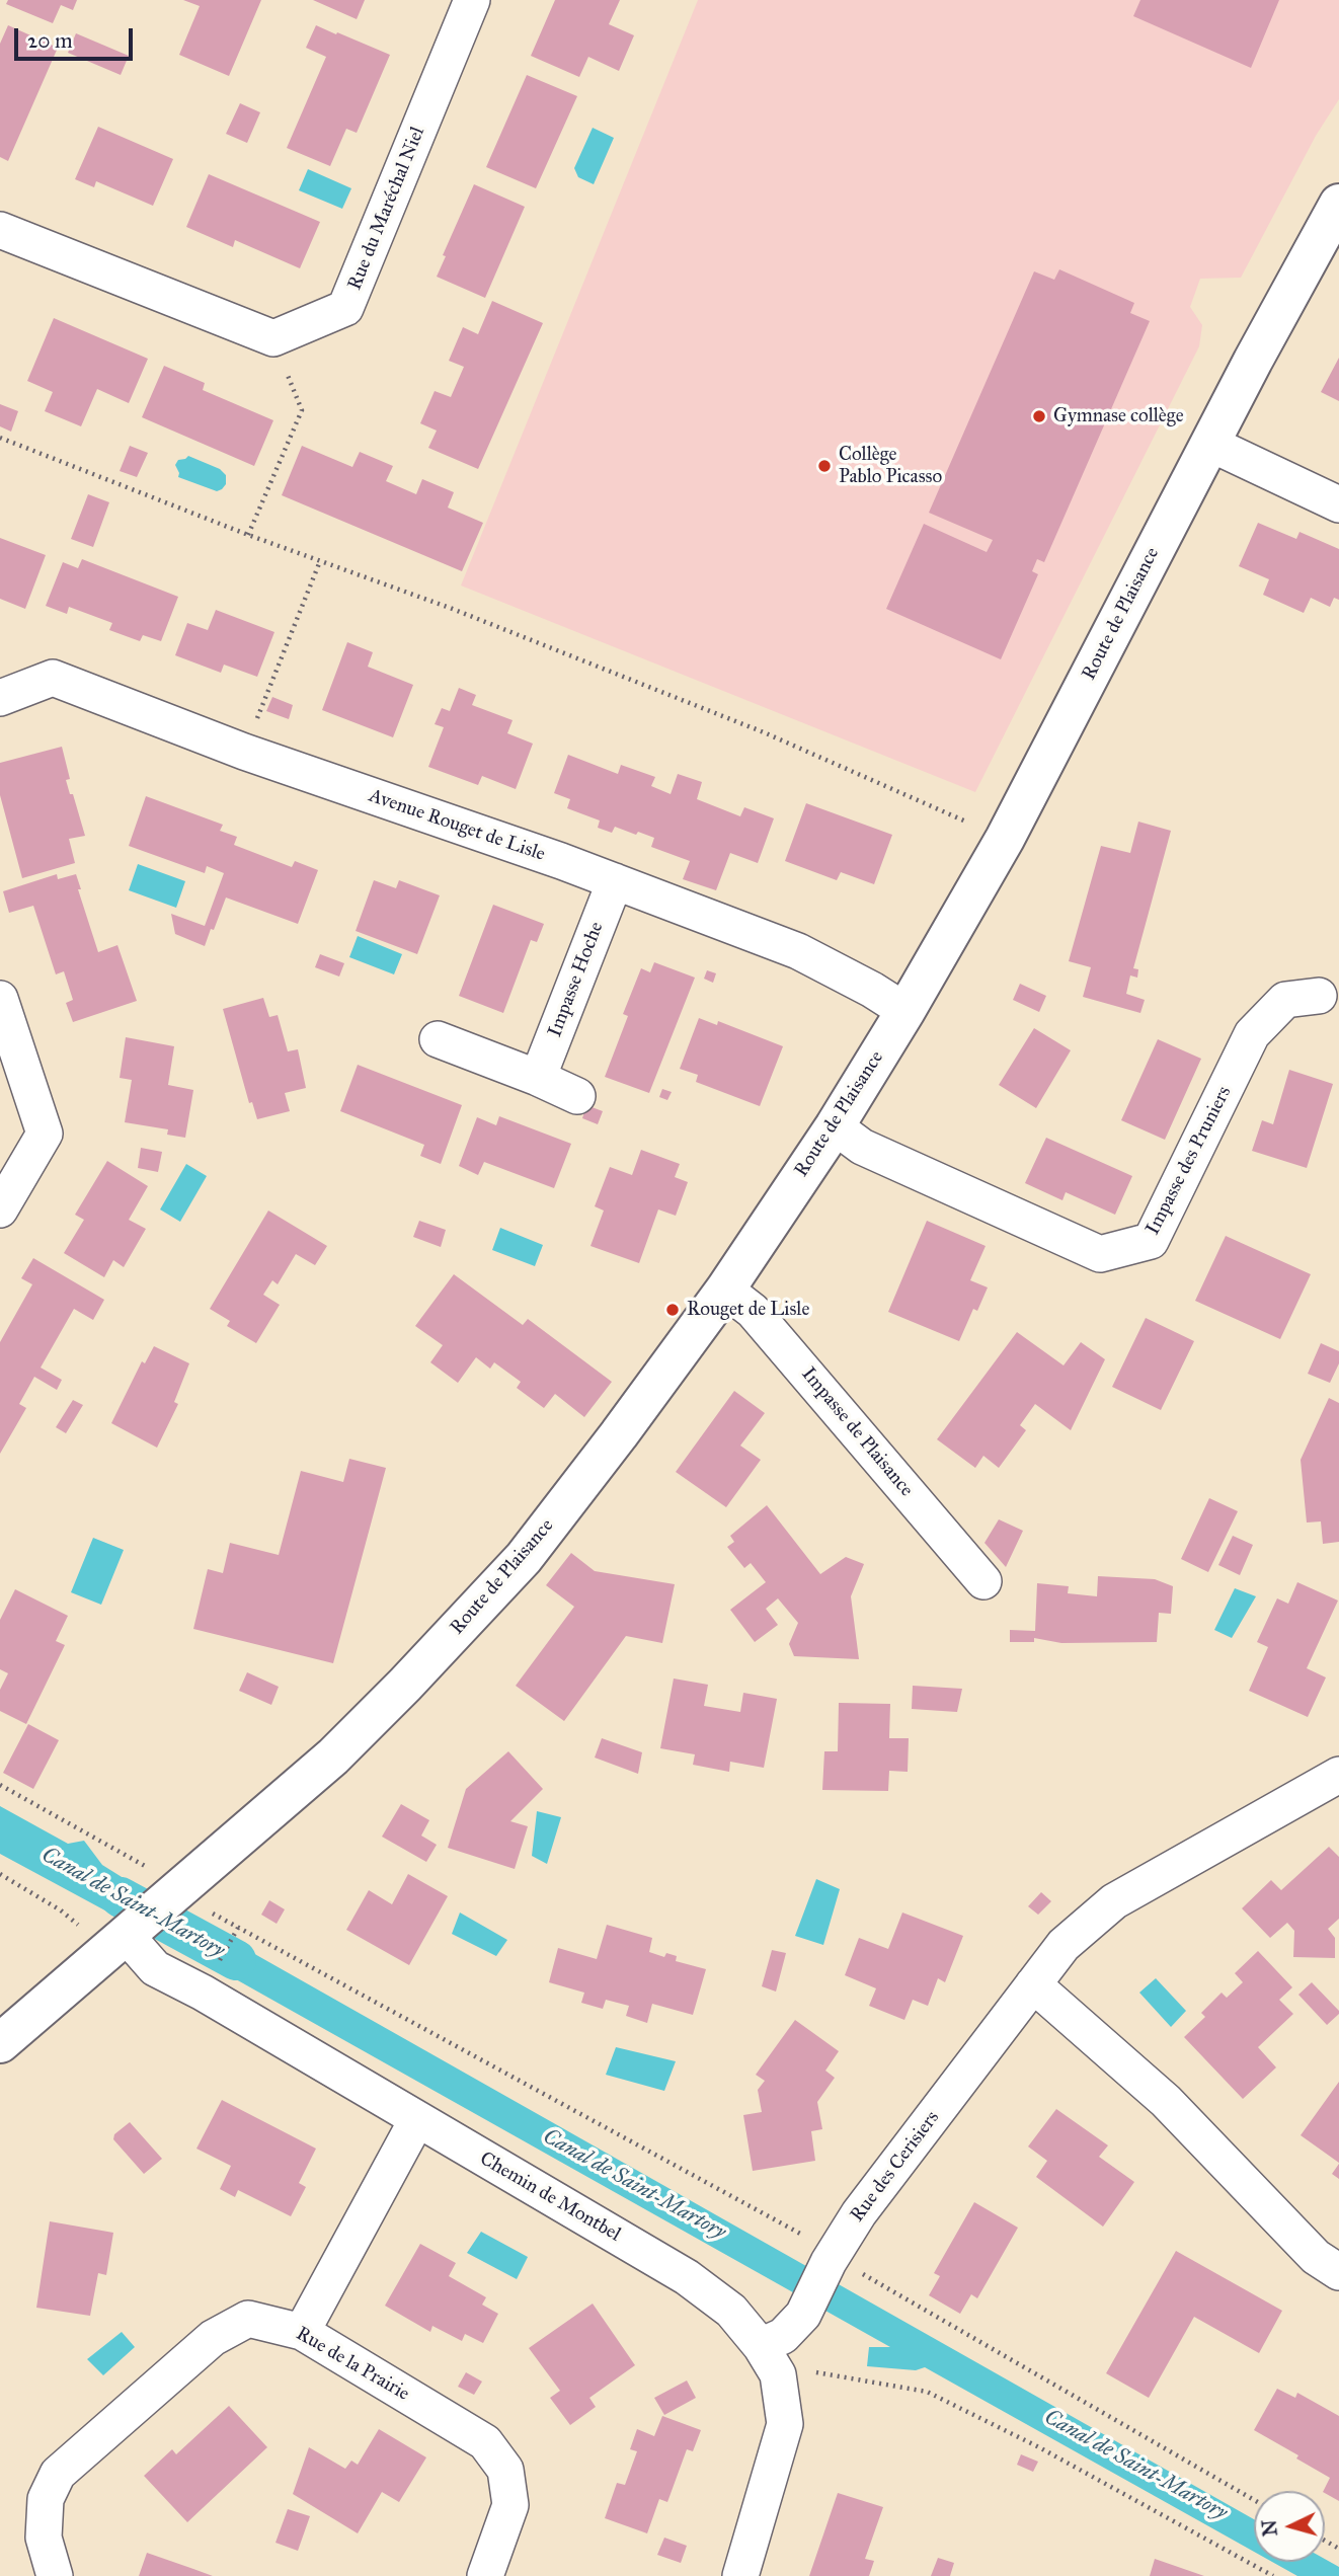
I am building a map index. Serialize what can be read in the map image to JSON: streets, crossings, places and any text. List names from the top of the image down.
{
  "streets": {
    "main road": ["Route de Plaisance"],
    "street": [
      "Rue du Maréchal Niel",
      "Avenue Rouget de Lisle",
      "Impasse Hoche",
      "Impasse des Pruniers",
      "Impasse de Plaisance",
      "Rue des Cerisiers",
      "Chemin de Montbel",
      "Rue de la Prairie"
    ]
  },
  "crossings": [
    ["Route de Plaisance", "Avenue Rouget de Lisle"],
    ["Route de Plaisance", "Impasse des Pruniers"],
    ["Route de Plaisance", "Impasse de Plaisance"],
    ["Route de Plaisance", "Chemin de Montbel"],
    ["Avenue Rouget de Lisle", "Impasse Hoche"],
    ["Rue des Cerisiers", "Chemin de Montbel"]
  ],
  "water": ["Canal de Saint-Martory"],
  "places": ["Gymnase collège", "Collège Pablo Picasso", "Rouget de Lisle"],
  "scale_bar": "20 m",
  "north": "left"
}
